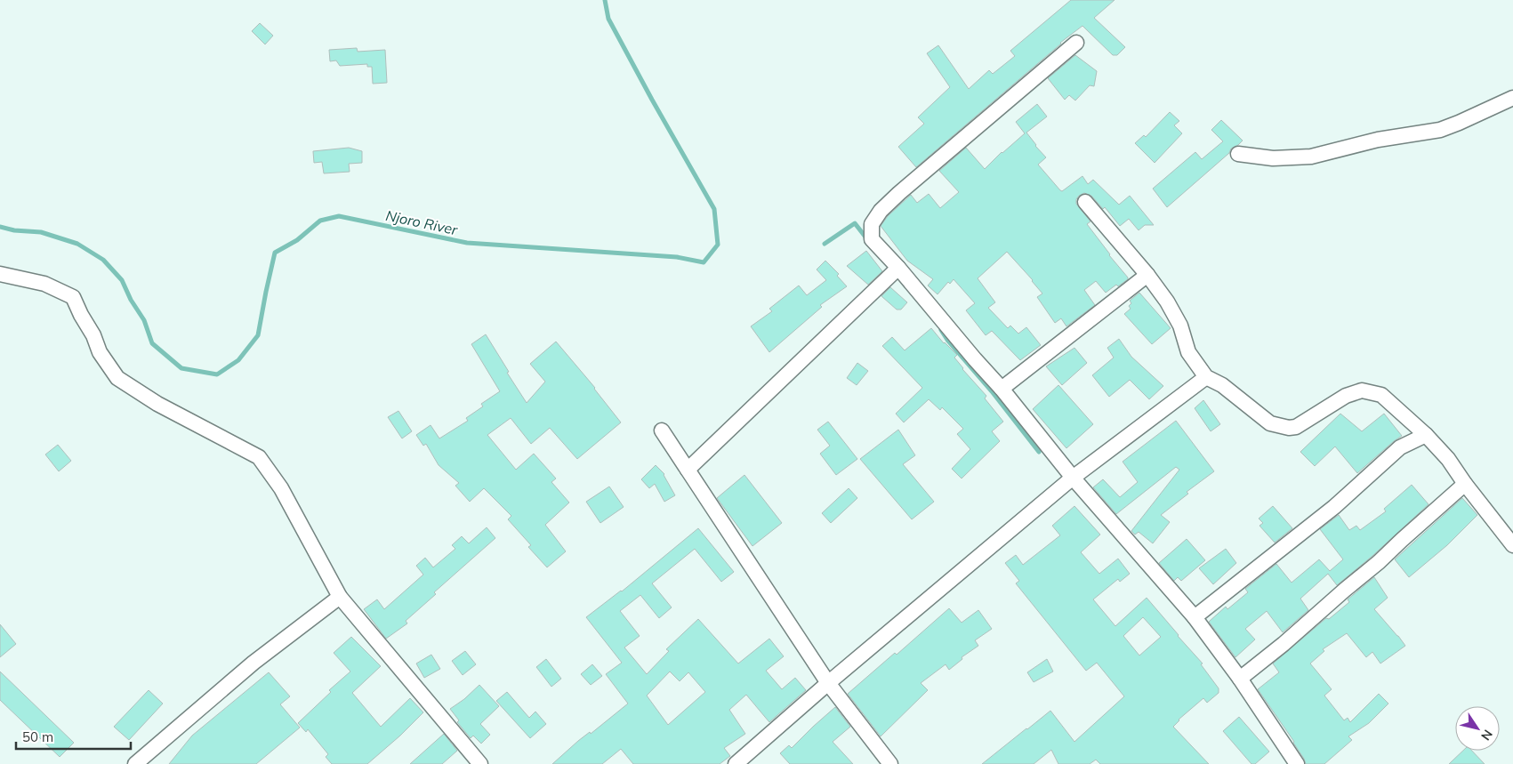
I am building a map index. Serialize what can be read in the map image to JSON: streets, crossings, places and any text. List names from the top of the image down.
{
  "water": ["Njoro River"],
  "scale_bar": "50 m",
  "north": "bottom right"
}
